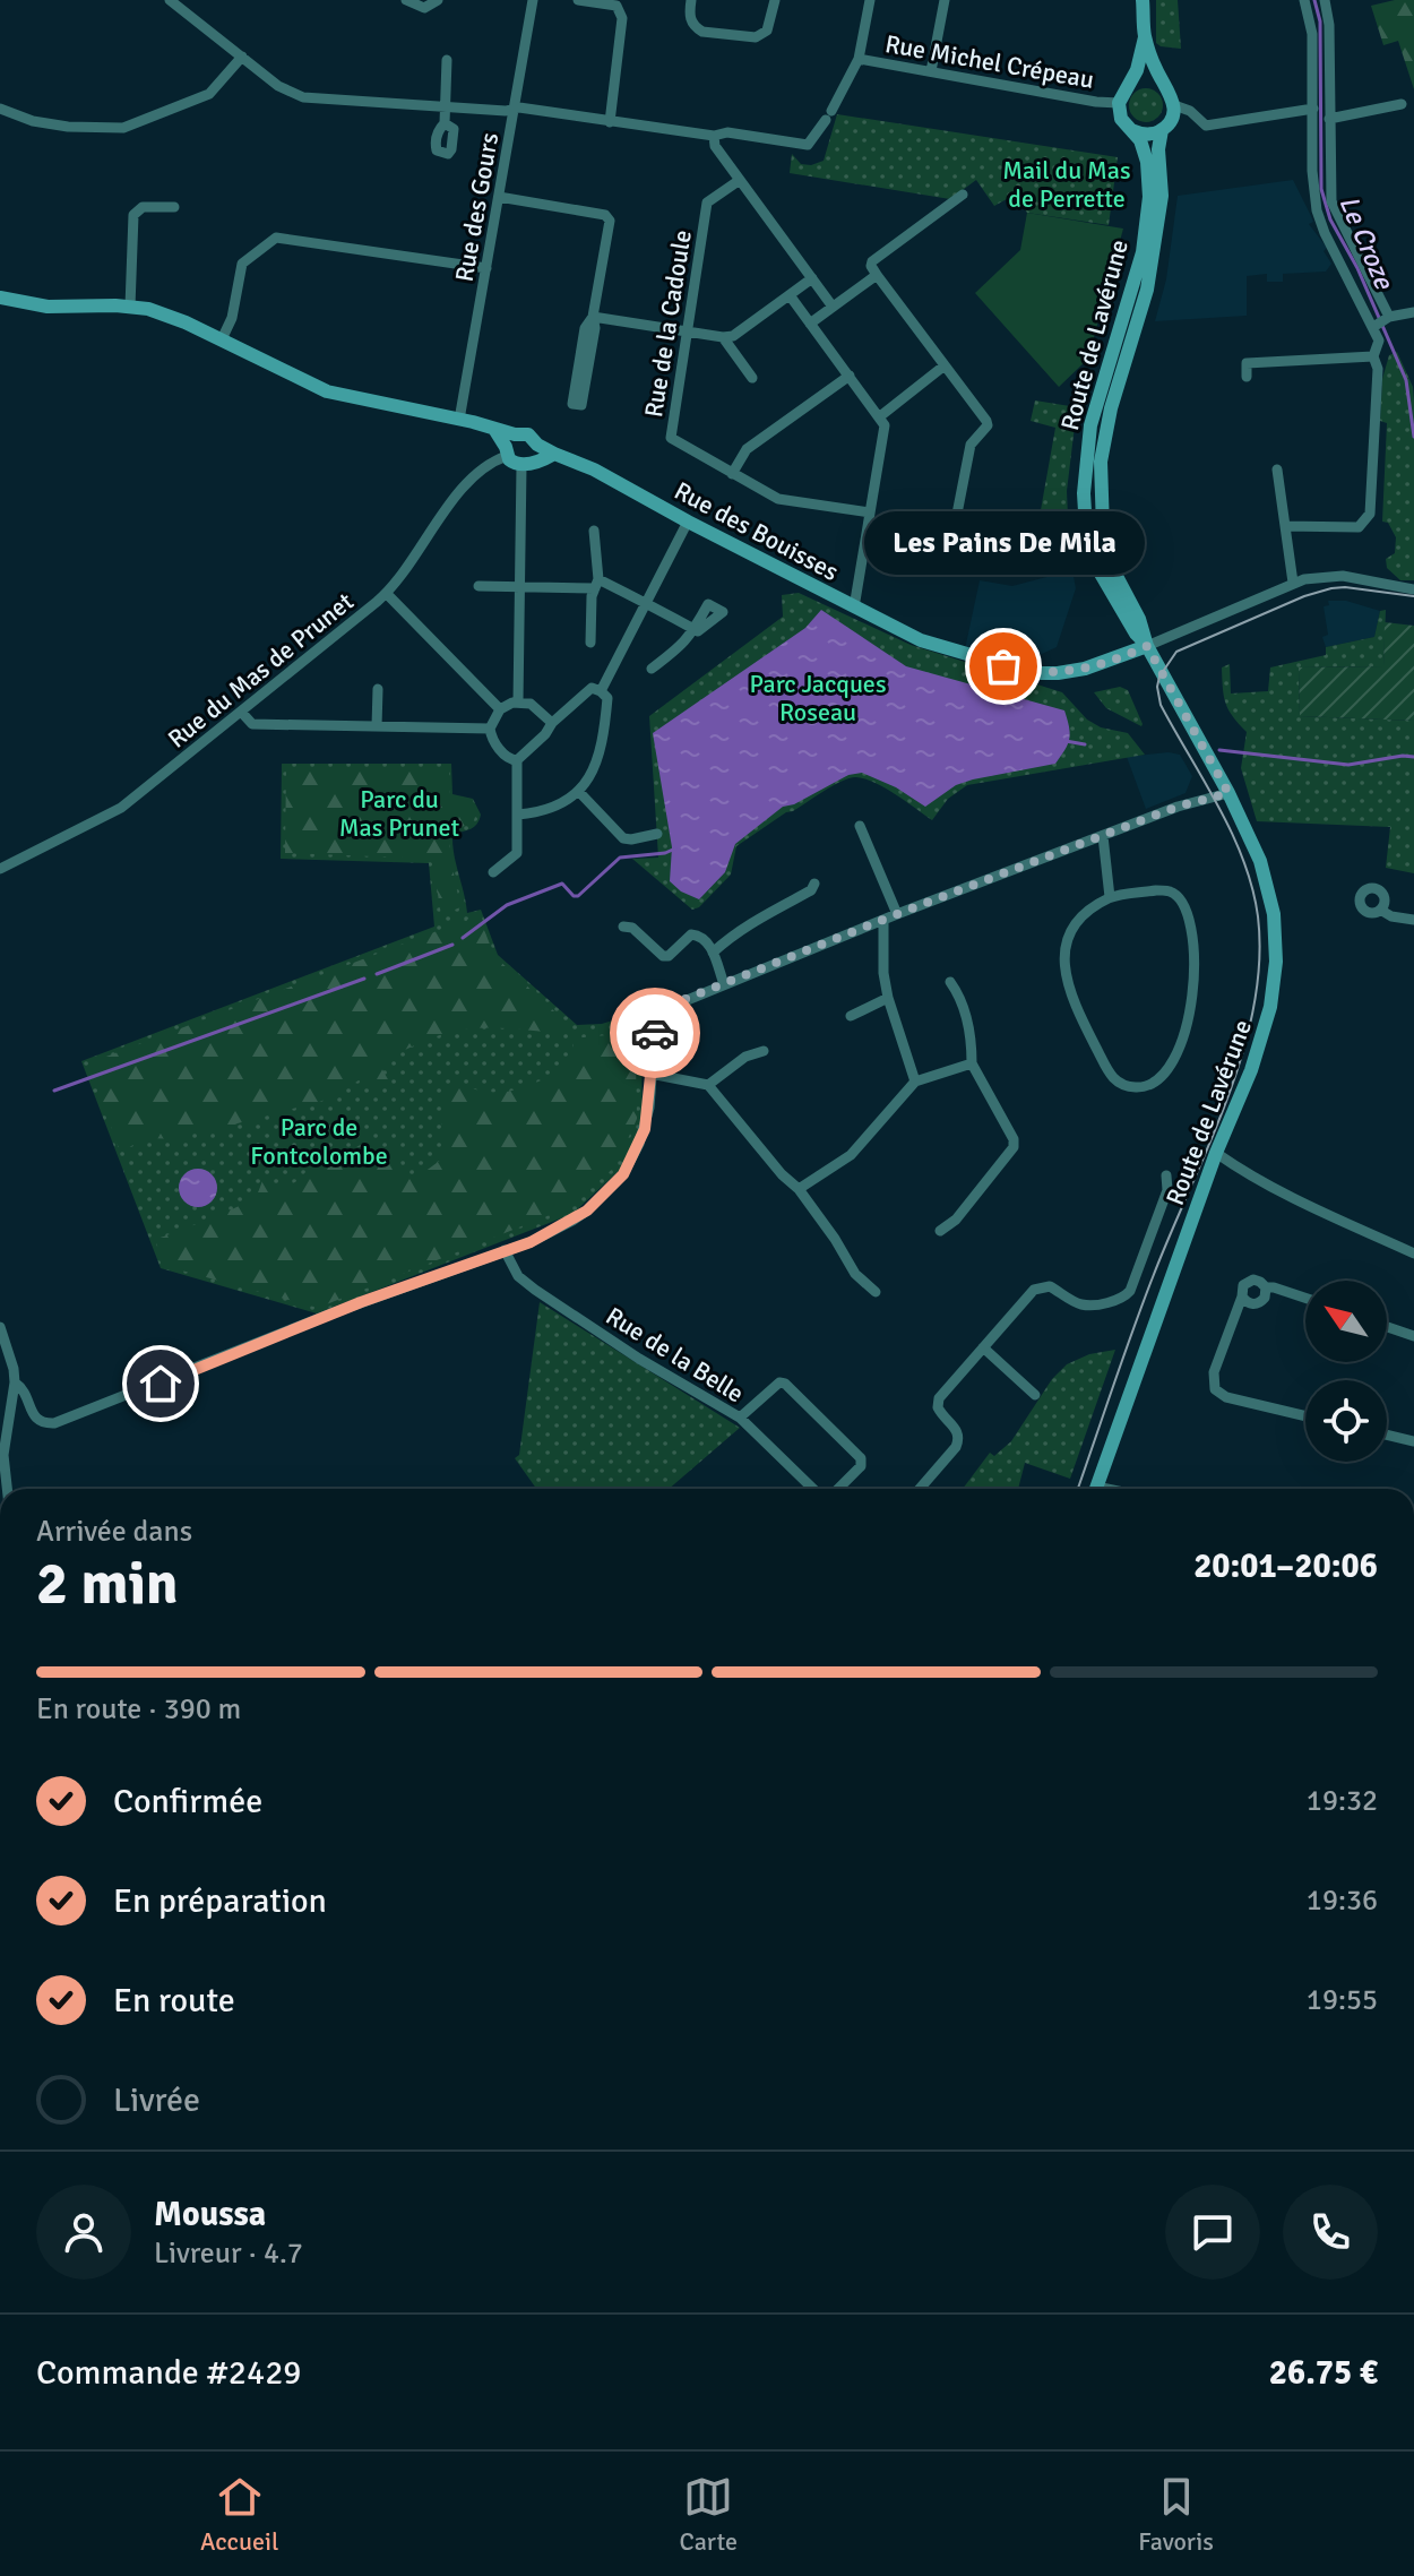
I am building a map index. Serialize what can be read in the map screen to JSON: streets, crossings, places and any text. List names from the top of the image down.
{
  "streets": {
    "main road": ["Route de Lavérune", "Rue des Bouisses"],
    "street": [
      "Rue Michel Crépeau",
      "Rue des Gours",
      "Rue de la Cadoule",
      "Rue du Mas de Prunet",
      "Rue de la Belle"
    ]
  },
  "crossings": [
    ["Rue Michel Crépeau", "Route de Lavérune"],
    ["Route de Lavérune", "Rue des Bouisses"],
    ["Rue des Bouisses", "Rue du Mas de Prunet"]
  ],
  "water": ["Le Croze"],
  "parks": [
    "Mail du Mas de Perrette",
    "Parc Jacques Roseau",
    "Parc du Mas Prunet",
    "Parc de Fontcolombe"
  ],
  "places": ["Les Pains De Mila"],
  "north": "top left",
  "page": {
    "bubble": "Les Pains De Mila",
    "heading": ["2 min", "Arrivée dans", "20:01–20:06"],
    "panel": [
      "Moussa",
      "Livreur · 4.7",
      "Commande #2429",
      "26.75 €"
    ],
    "bar": "En route · 390 m",
    "list": [
      ["Confirmée", "19:32"],
      ["En préparation", "19:36"],
      ["En route", "19:55"],
      "Livrée"
    ],
    "tabs": ["Accueil", "Carte", "Favoris"]
  }
}
